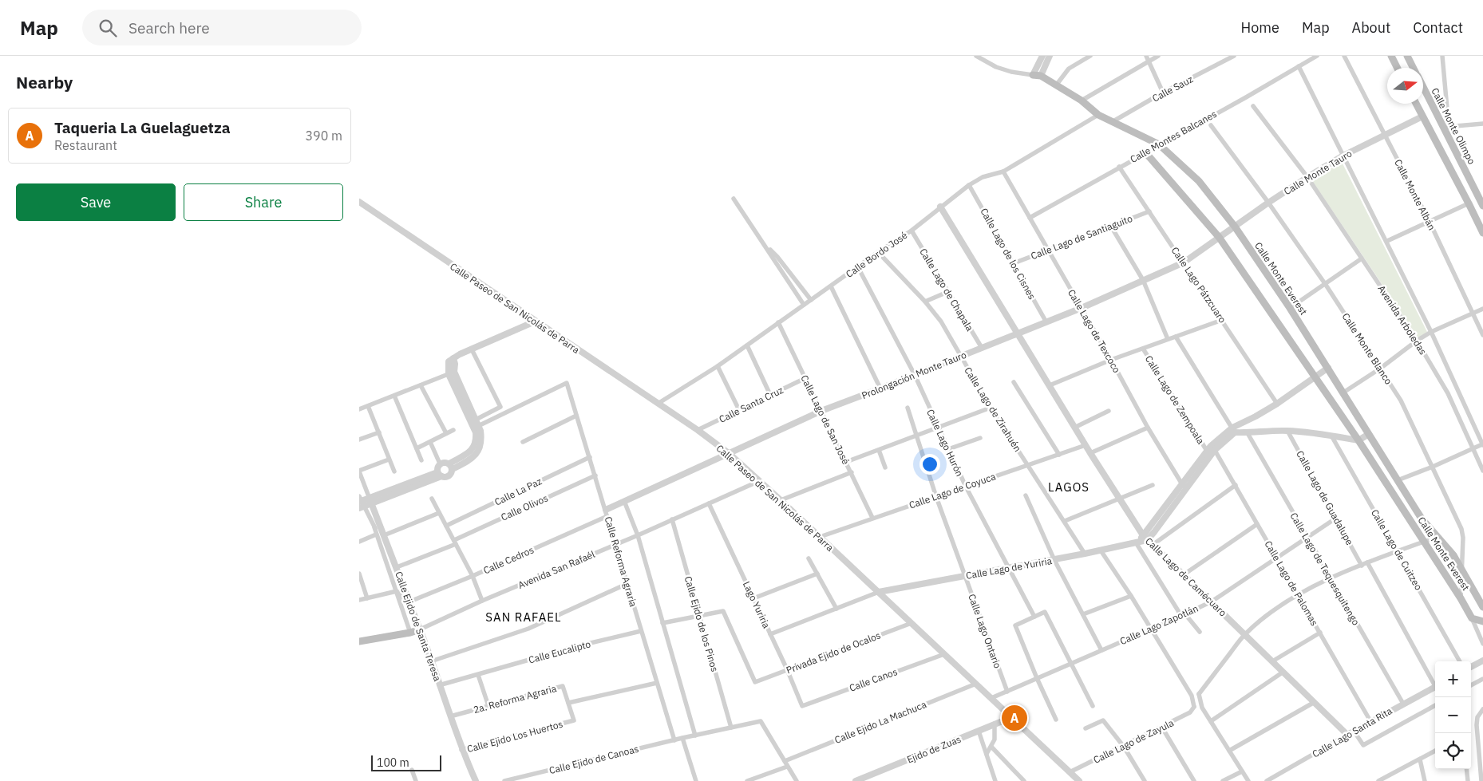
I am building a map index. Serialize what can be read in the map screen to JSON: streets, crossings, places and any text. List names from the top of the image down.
{
  "streets": {
    "main road": ["Calle Monte Olimpo", "Calle Monte Everest"],
    "street": [
      "Calle Sauz",
      "Calle Montes Balcanes",
      "Calle Monte Tauro",
      "Calle Monte Albán",
      "Calle Lago de Santiaguito",
      "Calle Lago de los Cisnes",
      "Calle Bordo José",
      "Calle Lago Pátzcuaro",
      "Calle Lago de Chapala",
      "Calle Paseo de San Nicolás de Parra",
      "Avenida Arboledas",
      "Calle Lago de Texcoco",
      "Calle Monte Blanco",
      "Prolongación Monte Tauro",
      "Calle Lago de Zempoala",
      "Calle Santa Cruz",
      "Calle Lago de Zirahuén",
      "Calle Lago de San José",
      "Calle Lago Hurón",
      "Calle Lago de Coyuca",
      "Calle La Paz",
      "Calle Lago de Guadalupe",
      "Calle Olivos",
      "Calle Lago de Cuitzeo",
      "Calle Cedros",
      "Calle Reforma Agraria",
      "Calle Lago de Yuriria",
      "Calle Lago de Tequesquitengo",
      "Avenida San Rafaél",
      "Calle Lago de Camécuaro",
      "Calle Lago de Palomas",
      "Lago Yuriria",
      "Calle Ejido de los Pinos",
      "Calle Lago Zapotlán",
      "Calle Ejido de Santa Teresa",
      "Calle Lago Ontario",
      "Calle Eucalipto",
      "Privada Ejido de Ocalos",
      "Calle Canos",
      "2a. Reforma Agraria",
      "Calle Ejido La Machuca",
      "Calle Lago Santa Rita",
      "Calle Ejido Los Huertos",
      "Calle Lago de Zayula",
      "Ejido de Zuas",
      "Calle Ejido de Canoas"
    ]
  },
  "crossings": [
    ["Calle Sauz", "Calle Monte Everest"],
    ["Calle Montes Balcanes", "Calle Monte Everest"],
    ["Calle Montes Balcanes", "Calle Lago Pátzcuaro"],
    ["Calle Montes Balcanes", "Avenida Arboledas"],
    ["Calle Montes Balcanes", "Calle Lago de Texcoco"],
    ["Calle Monte Tauro", "Calle Monte Albán"],
    ["Calle Monte Tauro", "Calle Monte Everest"],
    ["Calle Monte Tauro", "Avenida Arboledas"],
    ["Calle Monte Tauro", "Calle Monte Blanco"],
    ["Calle Monte Tauro", "Prolongación Monte Tauro"],
    ["Calle Lago de Santiaguito", "Calle Lago de los Cisnes"],
    ["Calle Lago de Santiaguito", "Calle Lago Pátzcuaro"],
    ["Calle Lago de Santiaguito", "Calle Lago de Texcoco"],
    ["Calle Lago de los Cisnes", "Calle Bordo José"],
    ["Calle Lago de los Cisnes", "Prolongación Monte Tauro"],
    ["Calle Bordo José", "Calle Monte Everest"],
    ["Calle Bordo José", "Calle Lago de Chapala"],
    ["Calle Bordo José", "Calle Paseo de San Nicolás de Parra"],
    ["Calle Bordo José", "Calle Lago de Texcoco"],
    ["Calle Bordo José", "Calle Lago de Zirahuén"],
    ["Calle Bordo José", "Calle Lago de San José"],
    ["Calle Bordo José", "Calle Lago Hurón"],
    ["Calle Bordo José", "Calle Lago de Camécuaro"],
    ["Calle Monte Everest", "Calle Monte Blanco"],
    ["Calle Monte Everest", "Prolongación Monte Tauro"],
    ["Calle Lago Pátzcuaro", "Prolongación Monte Tauro"],
    ["Calle Lago de Chapala", "Prolongación Monte Tauro"],
    ["Calle Paseo de San Nicolás de Parra", "Prolongación Monte Tauro"],
    ["Calle Paseo de San Nicolás de Parra", "Calle Santa Cruz"],
    ["Calle Paseo de San Nicolás de Parra", "Calle Lago de Coyuca"],
    ["Calle Paseo de San Nicolás de Parra", "Calle Lago de Yuriria"],
    ["Calle Paseo de San Nicolás de Parra", "Avenida San Rafaél"],
    ["Calle Paseo de San Nicolás de Parra", "Calle Lago Zapotlán"],
    ["Calle Paseo de San Nicolás de Parra", "Privada Ejido de Ocalos"],
    ["Calle Paseo de San Nicolás de Parra", "Calle Canos"],
    ["Calle Paseo de San Nicolás de Parra", "Calle Ejido La Machuca"],
    ["Calle Paseo de San Nicolás de Parra", "Calle Lago de Zayula"],
    ["Calle Paseo de San Nicolás de Parra", "Ejido de Zuas"],
    ["Calle Lago de Texcoco", "Prolongación Monte Tauro"],
    ["Prolongación Monte Tauro", "Calle Lago de Zirahuén"],
    ["Prolongación Monte Tauro", "Calle Lago de San José"],
    ["Prolongación Monte Tauro", "Calle Lago Hurón"],
    ["Prolongación Monte Tauro", "Calle Cedros"],
    ["Prolongación Monte Tauro", "Calle Reforma Agraria"],
    ["Prolongación Monte Tauro", "Calle Lago de Camécuaro"],
    ["Calle Lago de Zempoala", "Calle Lago de Palomas"],
    ["Calle Santa Cruz", "Calle Lago de San José"],
    ["Calle Lago de Zirahuén", "Calle Lago de Coyuca"],
    ["Calle Lago de Zirahuén", "Calle Lago de Yuriria"],
    ["Calle Lago de San José", "Calle Lago de Coyuca"],
    ["Calle Lago Hurón", "Calle Lago de Coyuca"],
    ["Calle Lago Hurón", "Calle Lago de Yuriria"],
    ["Calle Lago de Coyuca", "Calle Lago de Camécuaro"],
    ["Calle Lago de Coyuca", "Calle Lago Ontario"],
    ["Calle La Paz", "Calle Reforma Agraria"],
    ["Calle Lago de Guadalupe", "Calle Lago Zapotlán"],
    ["Calle Olivos", "Calle Reforma Agraria"],
    ["Calle Olivos", "Calle Ejido de Santa Teresa"],
    ["Calle Cedros", "Calle Reforma Agraria"],
    ["Calle Cedros", "Calle Ejido de Santa Teresa"],
    ["Calle Reforma Agraria", "Avenida San Rafaél"],
    ["Calle Reforma Agraria", "Calle Eucalipto"],
    ["Calle Reforma Agraria", "Calle Ejido de Canoas"],
    ["Calle Lago de Yuriria", "Calle Lago Ontario"],
    ["Calle Lago de Tequesquitengo", "Calle Lago Zapotlán"],
    ["Calle Lago de Tequesquitengo", "Calle Lago Santa Rita"],
    ["Avenida San Rafaél", "Lago Yuriria"],
    ["Avenida San Rafaél", "Calle Ejido de los Pinos"],
    ["Avenida San Rafaél", "Calle Ejido de Santa Teresa"],
    ["Calle Lago de Camécuaro", "Calle Lago Zapotlán"],
    ["Calle Lago de Camécuaro", "Calle Lago Santa Rita"],
    ["Calle Lago de Palomas", "Calle Lago Zapotlán"],
    ["Calle Lago de Palomas", "Calle Lago Santa Rita"],
    ["Lago Yuriria", "Privada Ejido de Ocalos"],
    ["Lago Yuriria", "Calle Canos"],
    ["Calle Ejido de los Pinos", "Privada Ejido de Ocalos"],
    ["Calle Ejido de los Pinos", "Calle Ejido de Canoas"],
    ["Calle Lago Zapotlán", "Calle Lago Ontario"],
    ["Calle Ejido de Santa Teresa", "Calle Eucalipto"],
    ["Calle Ejido de Santa Teresa", "2a. Reforma Agraria"],
    ["Calle Ejido de Santa Teresa", "Calle Ejido Los Huertos"],
    ["2a. Reforma Agraria", "Calle Ejido Los Huertos"],
    ["Calle Ejido La Machuca", "Calle Ejido de Canoas"]
  ],
  "districts": ["LAGOS", "SAN RAFAEL"],
  "scale_bar": "100 m",
  "north": "right",
  "page": {
    "header": "Map",
    "search": "Search here",
    "nav": [
      "Home",
      "Map",
      "About",
      "Contact"
    ],
    "heading": "Nearby",
    "list": [
      {
        "mark": "A",
        "name": "Taqueria La Guelaguetza",
        "note": "Restaurant",
        "value": "390 m"
      }
    ],
    "buttons": ["Save", "Share"],
    "map_buttons": ["+", "−"],
    "pins": "A",
    "scale": "100 m"
  }
}
